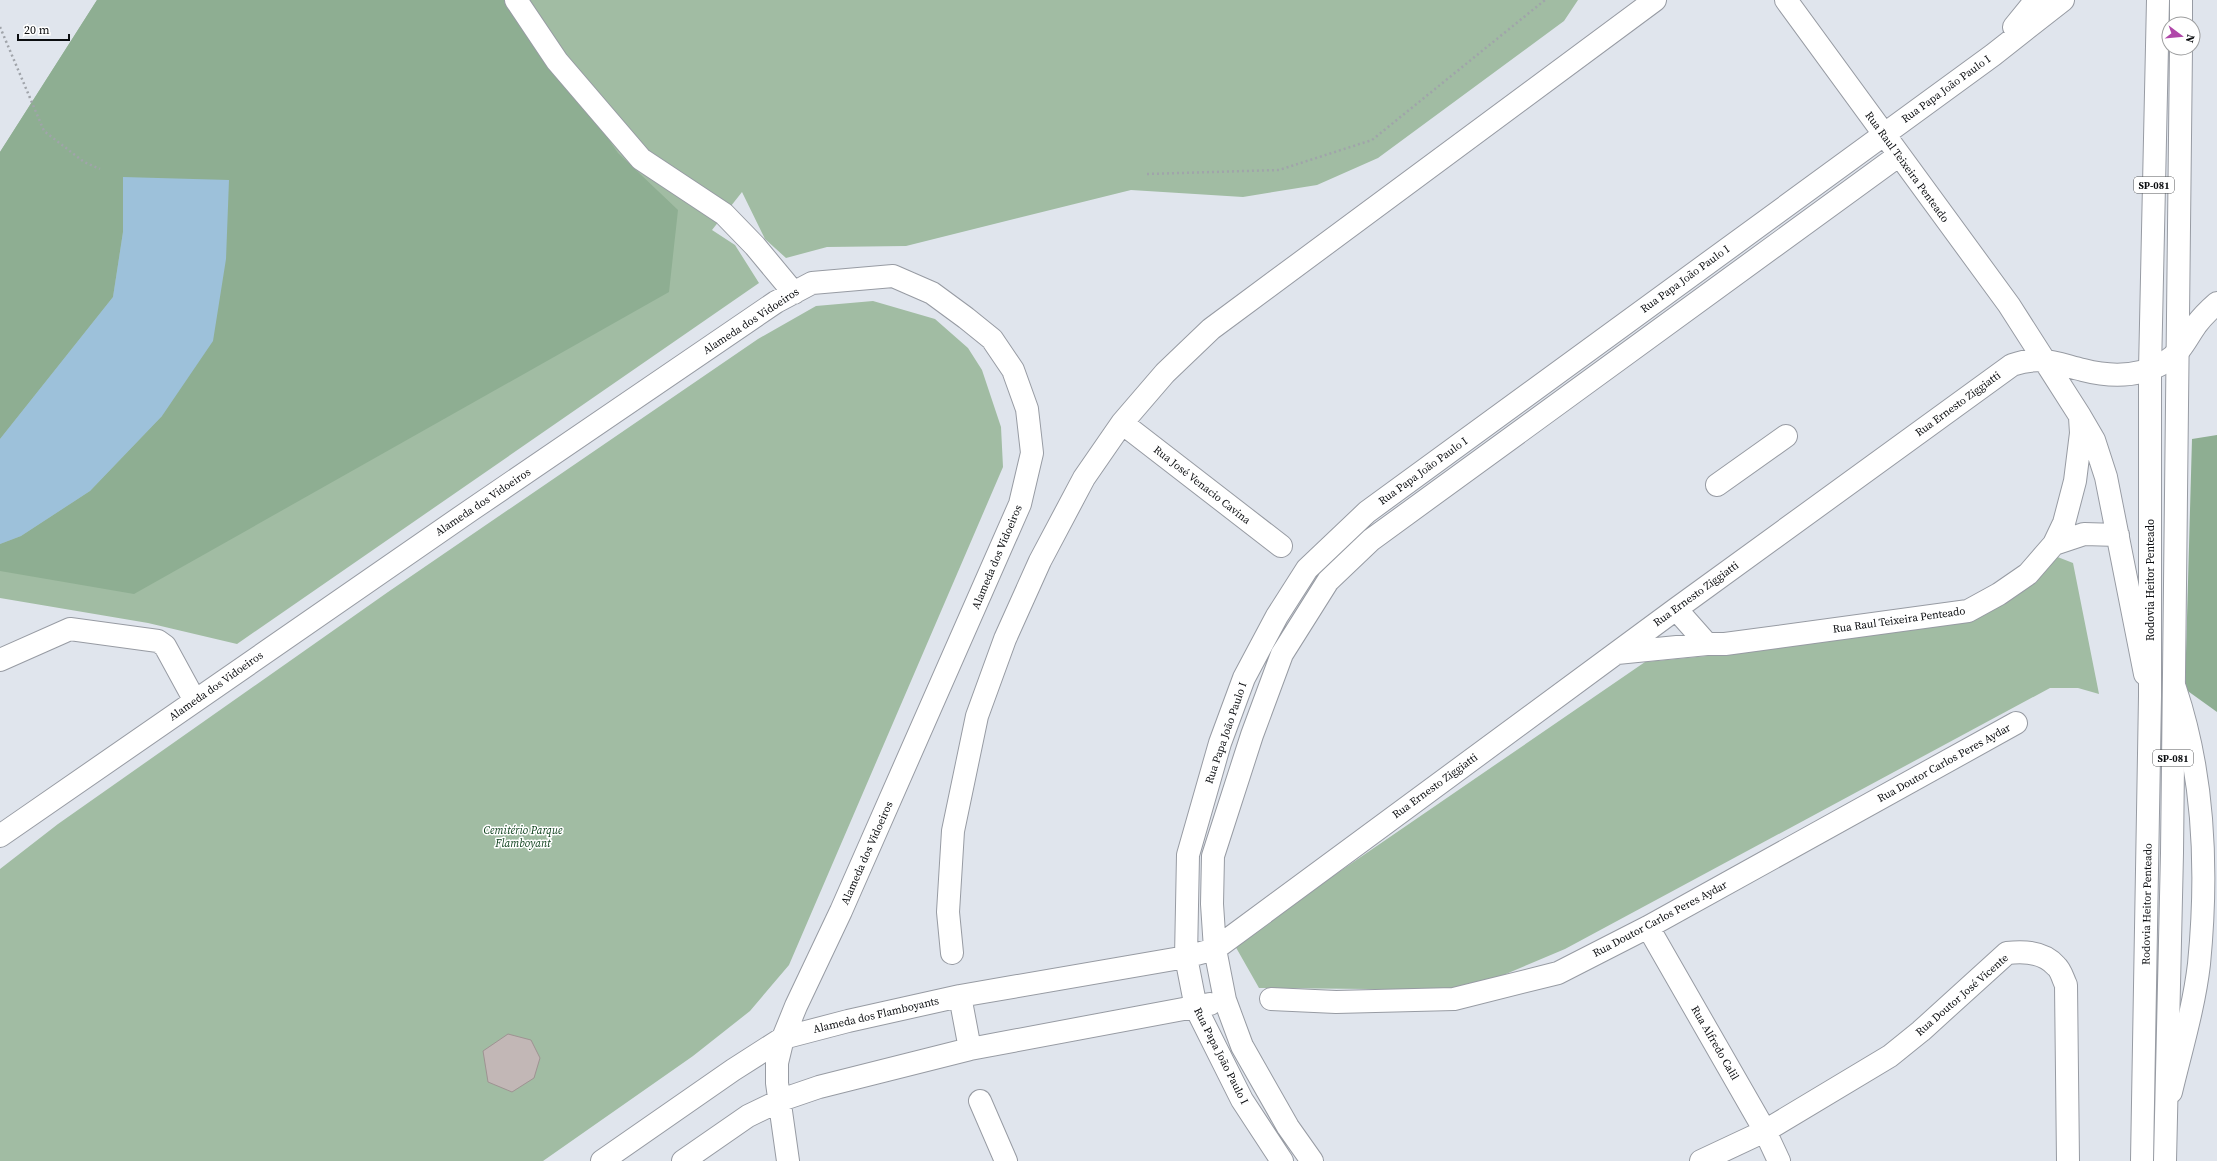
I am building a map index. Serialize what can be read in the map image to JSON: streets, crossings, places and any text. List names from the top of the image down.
{
  "streets": {
    "street": [
      "Rua Papa João Paulo I",
      "Rua Raul Teixeira Penteado",
      "SP-081",
      "Alameda dos Vidoeiros",
      "Rua Ernesto Ziggiatti",
      "Rua José Venacio Cavina",
      "Rodovia Heitor Penteado",
      "Rua Doutor Carlos Peres Aydar",
      "Rua Doutor José Vicente",
      "Alameda dos Flamboyants",
      "Rua Alfredo Calil"
    ]
  },
  "crossings": [
    ["Rua Papa João Paulo I", "Rua Raul Teixeira Penteado"],
    ["Rua Papa João Paulo I", "Rua Ernesto Ziggiatti"],
    ["Rua Papa João Paulo I", "Alameda dos Flamboyants"],
    ["Rua Raul Teixeira Penteado", "Rua Ernesto Ziggiatti"],
    ["Rua Raul Teixeira Penteado", "Rodovia Heitor Penteado"],
    ["SP-081", "Rua Ernesto Ziggiatti"],
    ["Alameda dos Vidoeiros", "Alameda dos Flamboyants"],
    ["Rua Ernesto Ziggiatti", "Rodovia Heitor Penteado"],
    ["Rua Ernesto Ziggiatti", "Alameda dos Flamboyants"],
    ["Rua Doutor Carlos Peres Aydar", "Rua Alfredo Calil"],
    ["Rua Doutor José Vicente", "Rua Alfredo Calil"]
  ],
  "parks": ["Cemitério Parque Flamboyant"],
  "scale_bar": "20 m",
  "north": "right"
}
